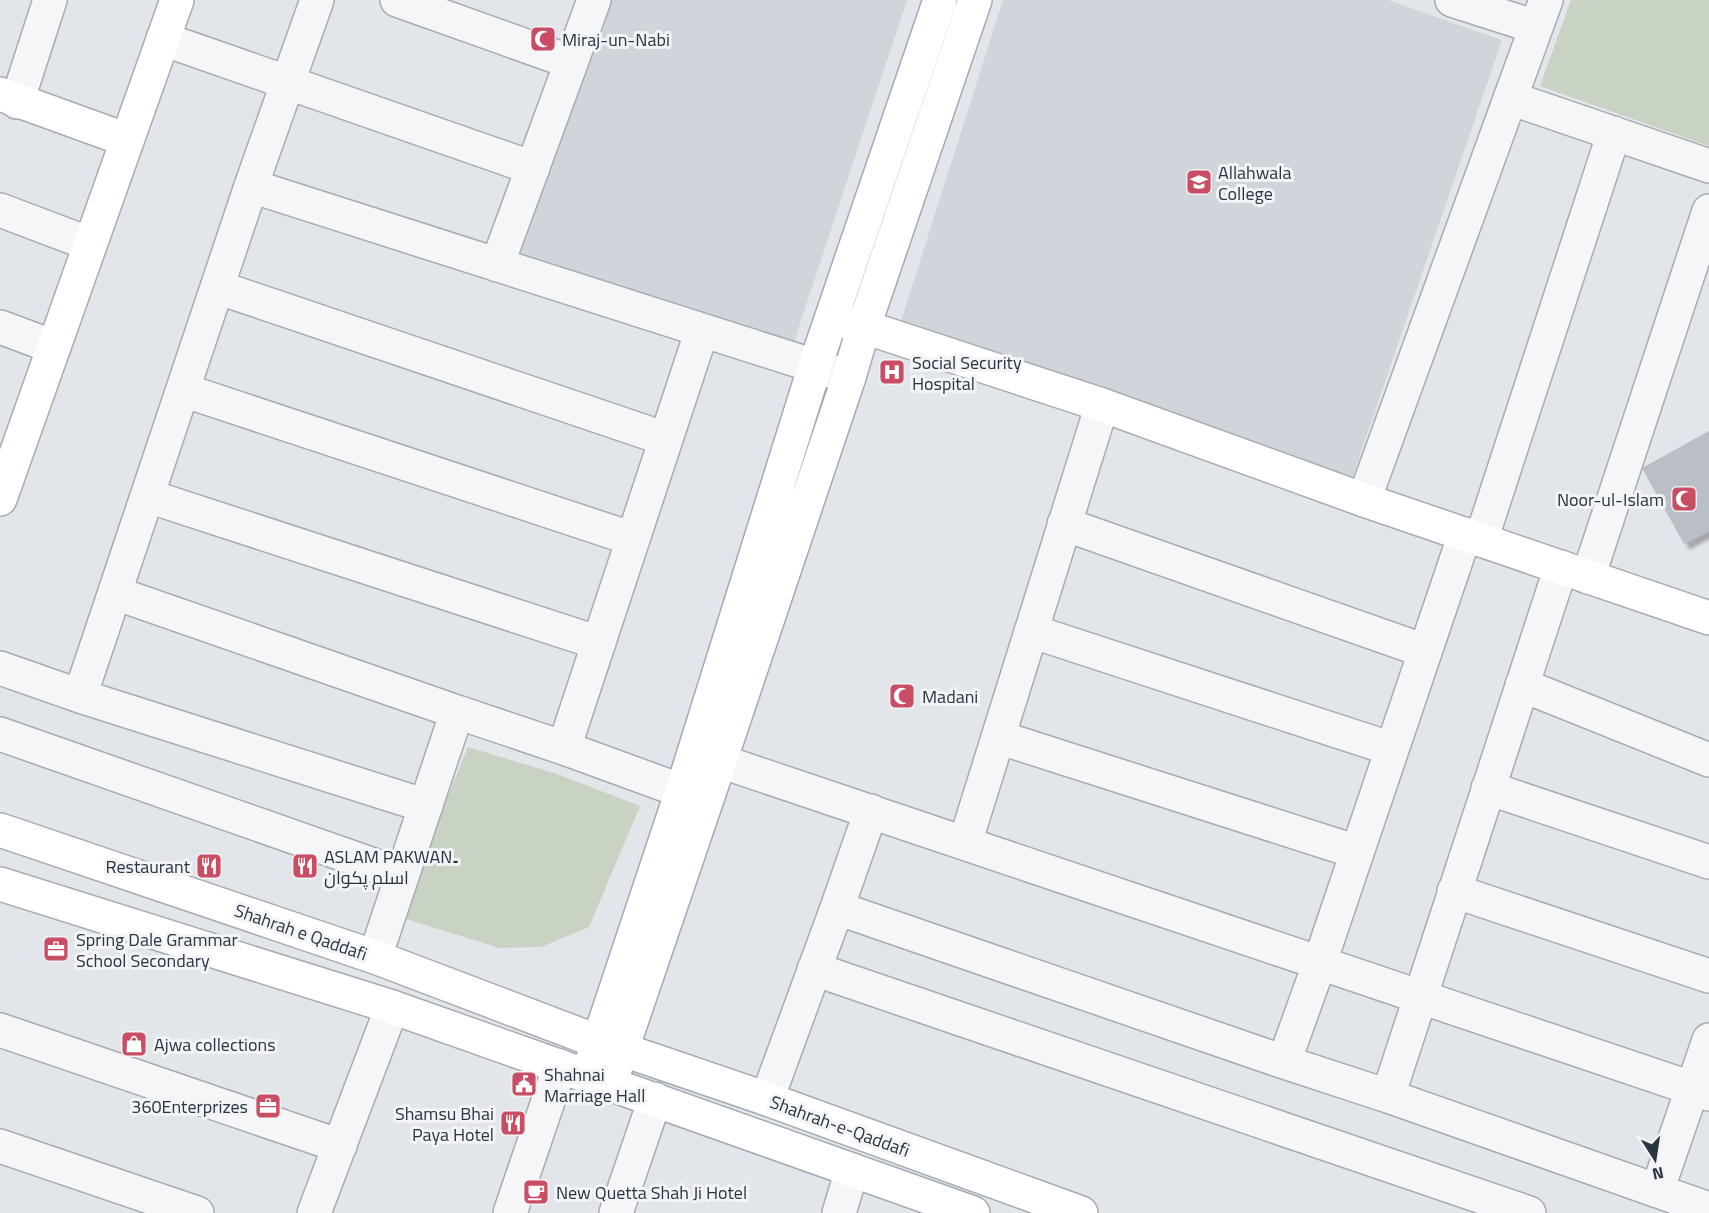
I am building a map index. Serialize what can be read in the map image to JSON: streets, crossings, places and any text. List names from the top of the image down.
{
  "streets": {
    "main road": ["Shahrah e Qaddafi", "Shahrah-e-Qaddafi"]
  },
  "crossings": [
    ["Shahrah e Qaddafi", "Shahrah-e-Qaddafi"]
  ],
  "places": {
    "mosque": ["Miraj-un-Nabi", "Noor-ul-Islam", "Madani"],
    "school or university": ["Allahwala College"],
    "hospital": ["Social Security Hospital"],
    "restaurant": ["Restaurant", "ASLAM PAKWAN۔ اسلم پکوان", "Shamsu Bhai Paya Hotel"],
    "office": ["Spring Dale Grammar School Secondary", "360Enterprizes"],
    "shop": ["Ajwa collections"],
    "public building": ["Shahnai Marriage Hall"],
    "cafe": ["New Quetta Shah Ji Hotel"]
  },
  "north": "bottom"
}
